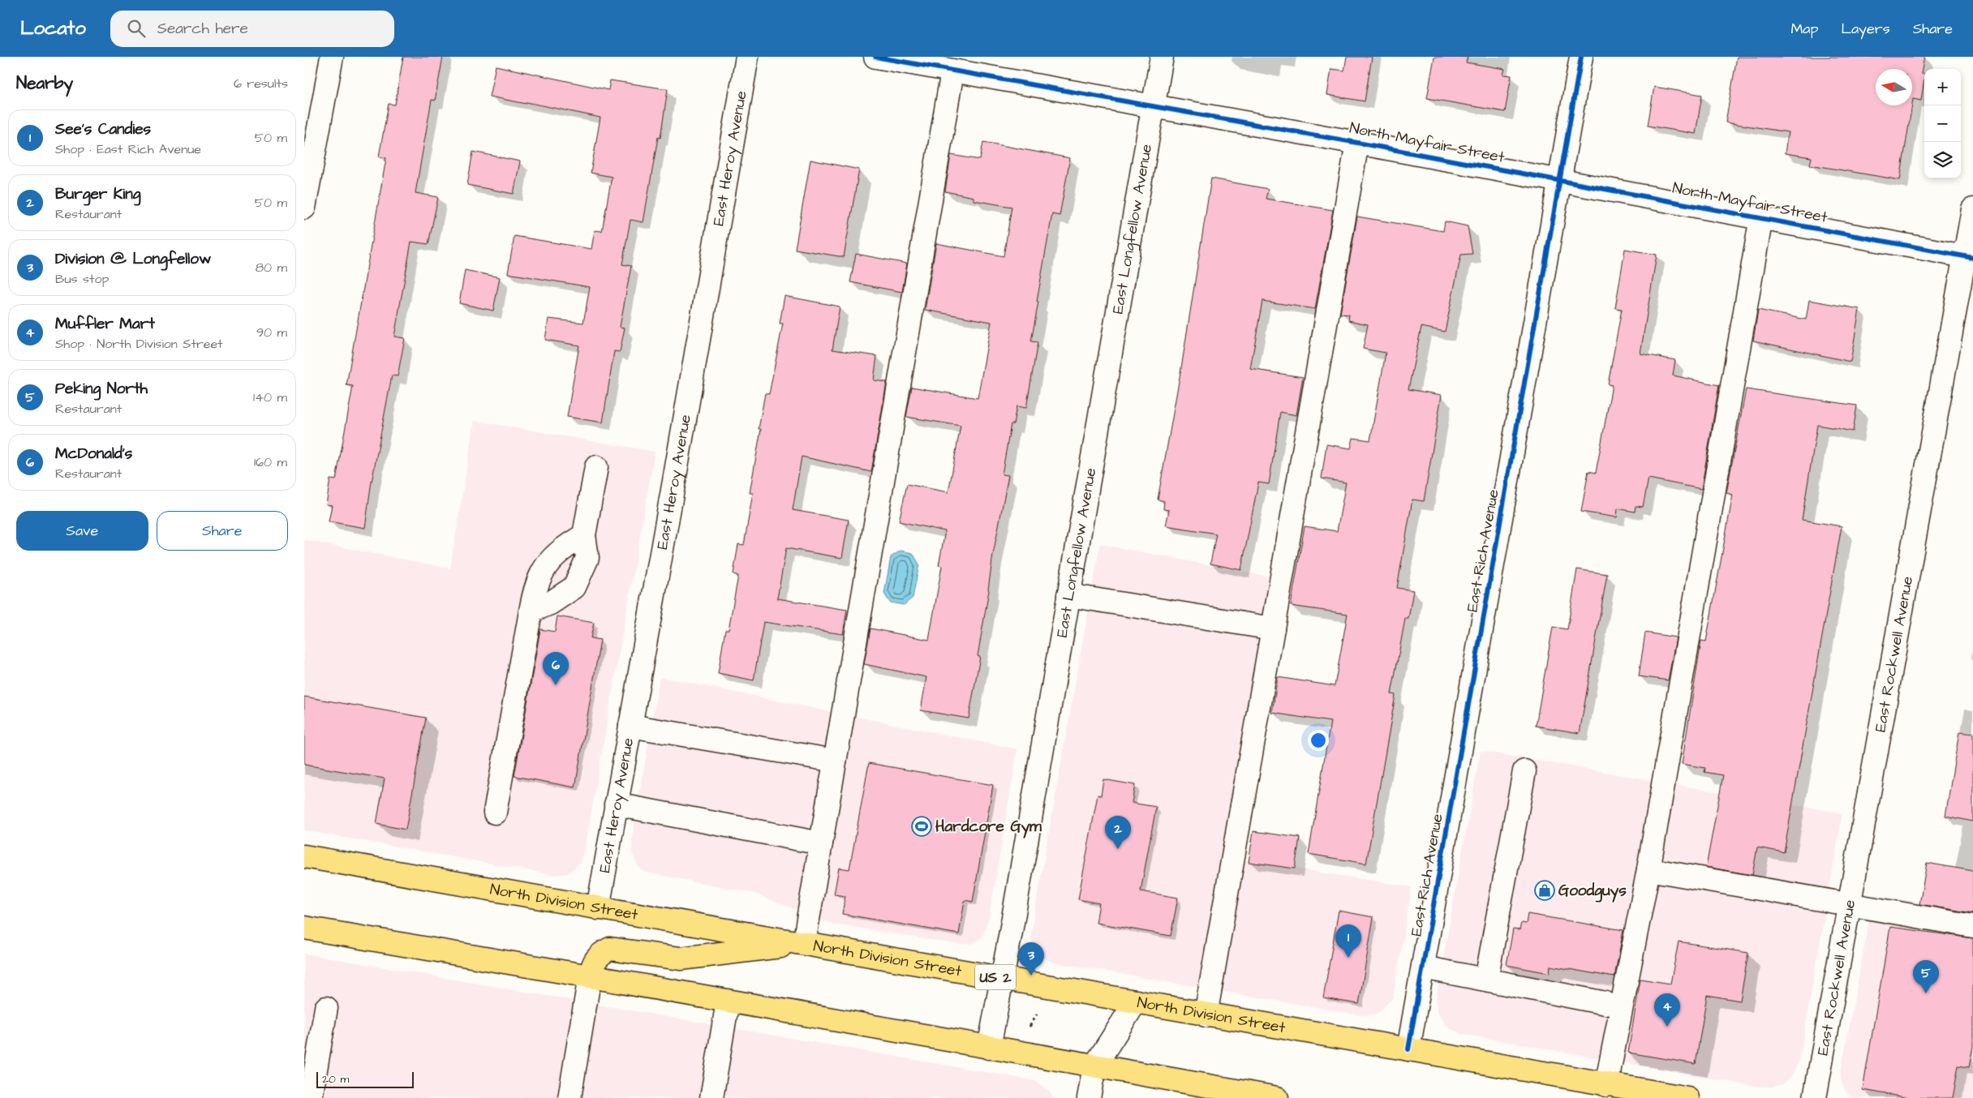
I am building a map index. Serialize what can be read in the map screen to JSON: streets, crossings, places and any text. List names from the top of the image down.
{
  "streets": {
    "main road": ["North Division Street", "US 2"],
    "street": [
      "North Mayfair Street",
      "East Heroy Avenue",
      "East Longfellow Avenue",
      "East Rich Avenue",
      "East Rockwell Avenue"
    ]
  },
  "crossings": [
    ["North Mayfair Street", "East Longfellow Avenue"],
    ["North Mayfair Street", "East Rich Avenue"],
    ["North Mayfair Street", "East Rockwell Avenue"],
    ["East Heroy Avenue", "North Division Street"],
    ["East Longfellow Avenue", "North Division Street"],
    ["East Rich Avenue", "North Division Street"]
  ],
  "places": {
    "sports": ["Hardcore Gym"],
    "shop": ["Goodguys"]
  },
  "scale_bar": "20 m",
  "north": "left",
  "page": {
    "header": "Locato",
    "search": "Search here",
    "nav": ["Map", "Layers", "Share"],
    "heading": ["Nearby", "6 results"],
    "map_buttons": ["+", "−"],
    "list": [
      {
        "mark": "1",
        "name": "See's Candies",
        "note": "Shop · East Rich Avenue",
        "value": "50 m"
      },
      {
        "mark": "2",
        "name": "Burger King",
        "note": "Restaurant",
        "value": "50 m"
      },
      {
        "mark": "3",
        "name": "Division @ Longfellow",
        "note": "Bus stop",
        "value": "80 m"
      },
      {
        "mark": "4",
        "name": "Muffler Mart",
        "note": "Shop · North Division Street",
        "value": "90 m"
      },
      {
        "mark": "5",
        "name": "Peking North",
        "note": "Restaurant",
        "value": "140 m"
      },
      {
        "mark": "6",
        "name": "McDonald's",
        "note": "Restaurant",
        "value": "160 m"
      }
    ],
    "buttons": ["Save", "Share"],
    "pins": [
      "6",
      "2",
      "1",
      "3",
      "5",
      "4"
    ],
    "scale": "20 m"
  }
}
